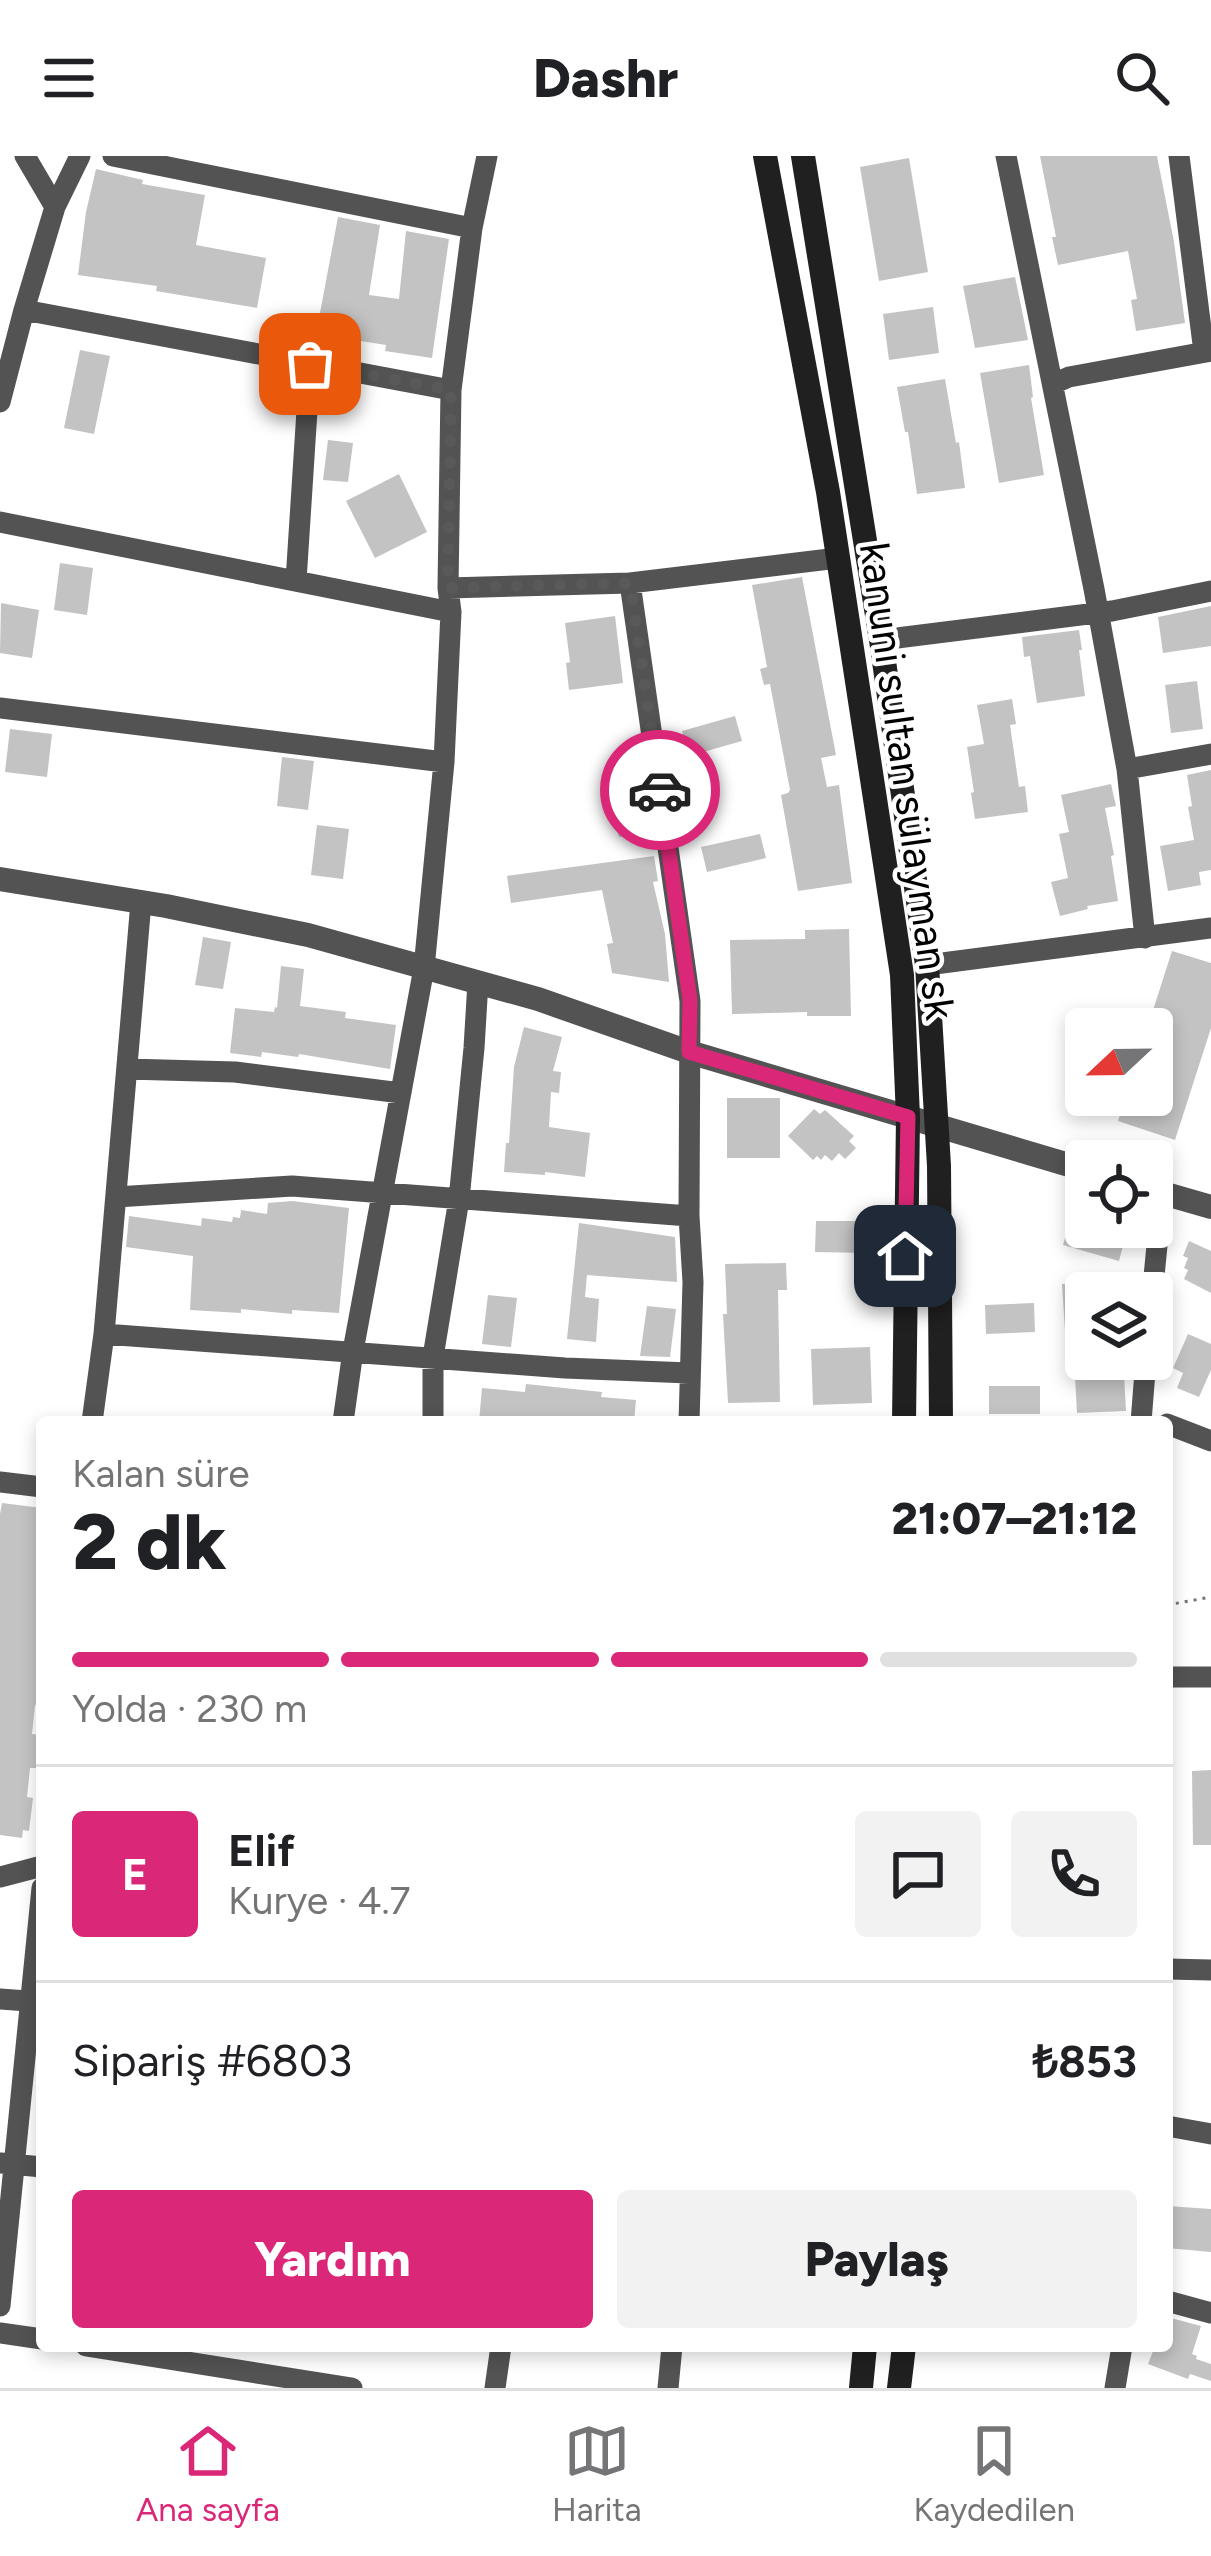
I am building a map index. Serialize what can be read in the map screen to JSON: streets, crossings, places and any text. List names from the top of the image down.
{
  "streets": {
    "main road": ["kanuni sultan sülayman sk"]
  },
  "north": "left",
  "page": {
    "header": "Dashr",
    "heading": ["2 dk", "Kalan süre", "21:07–21:12"],
    "panel": [
      "Elif",
      "Kurye · 4.7",
      "Sipariş #6803",
      "₺853"
    ],
    "bar": "Yolda · 230 m",
    "round": "E",
    "buttons": ["Yardım", "Paylaş"],
    "tabs": ["Ana sayfa", "Harita", "Kaydedilen"]
  }
}
